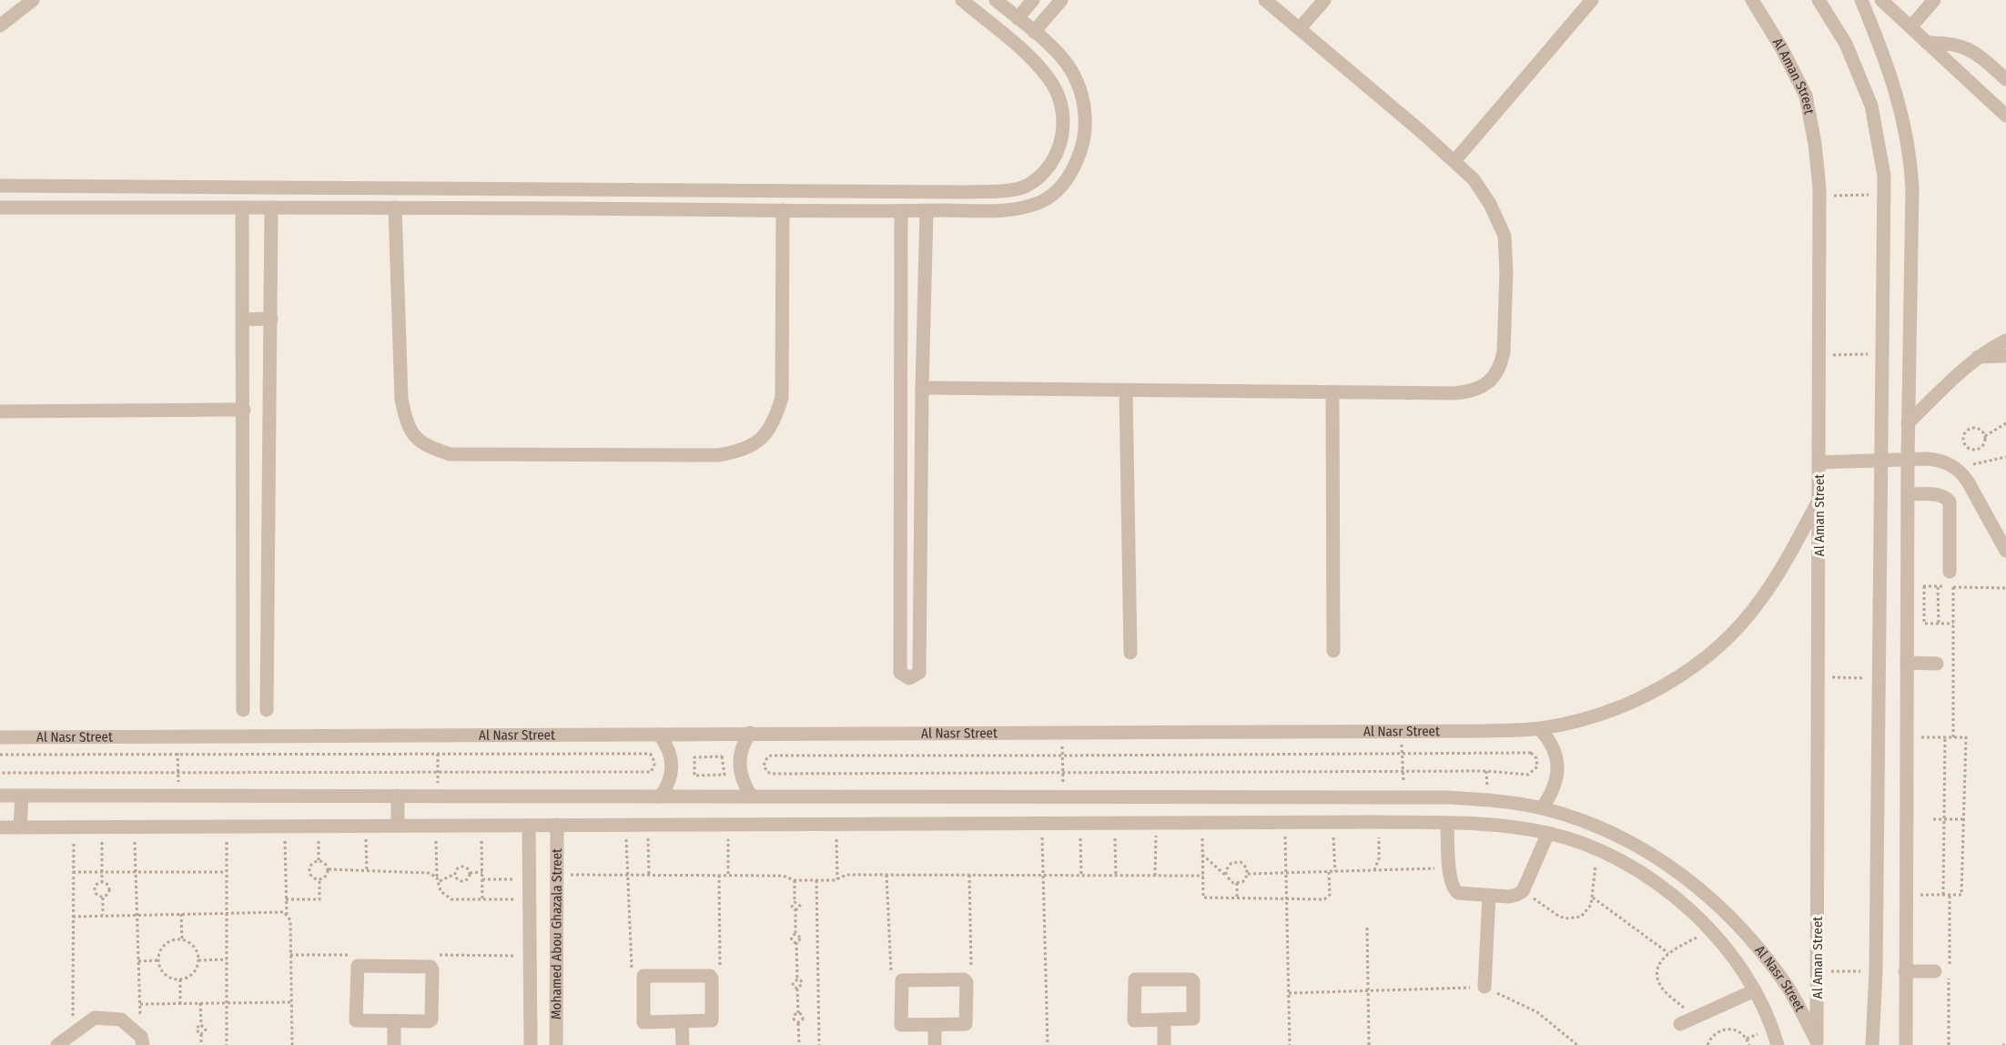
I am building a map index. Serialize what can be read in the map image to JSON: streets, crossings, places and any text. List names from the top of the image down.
{
  "streets": {
    "street": ["Al Aman Street", "Al Nasr Street", "Mohamed Abou Ghazala Street"]
  },
  "crossings": [
    ["Al Aman Street", "Al Nasr Street"]
  ]
}
